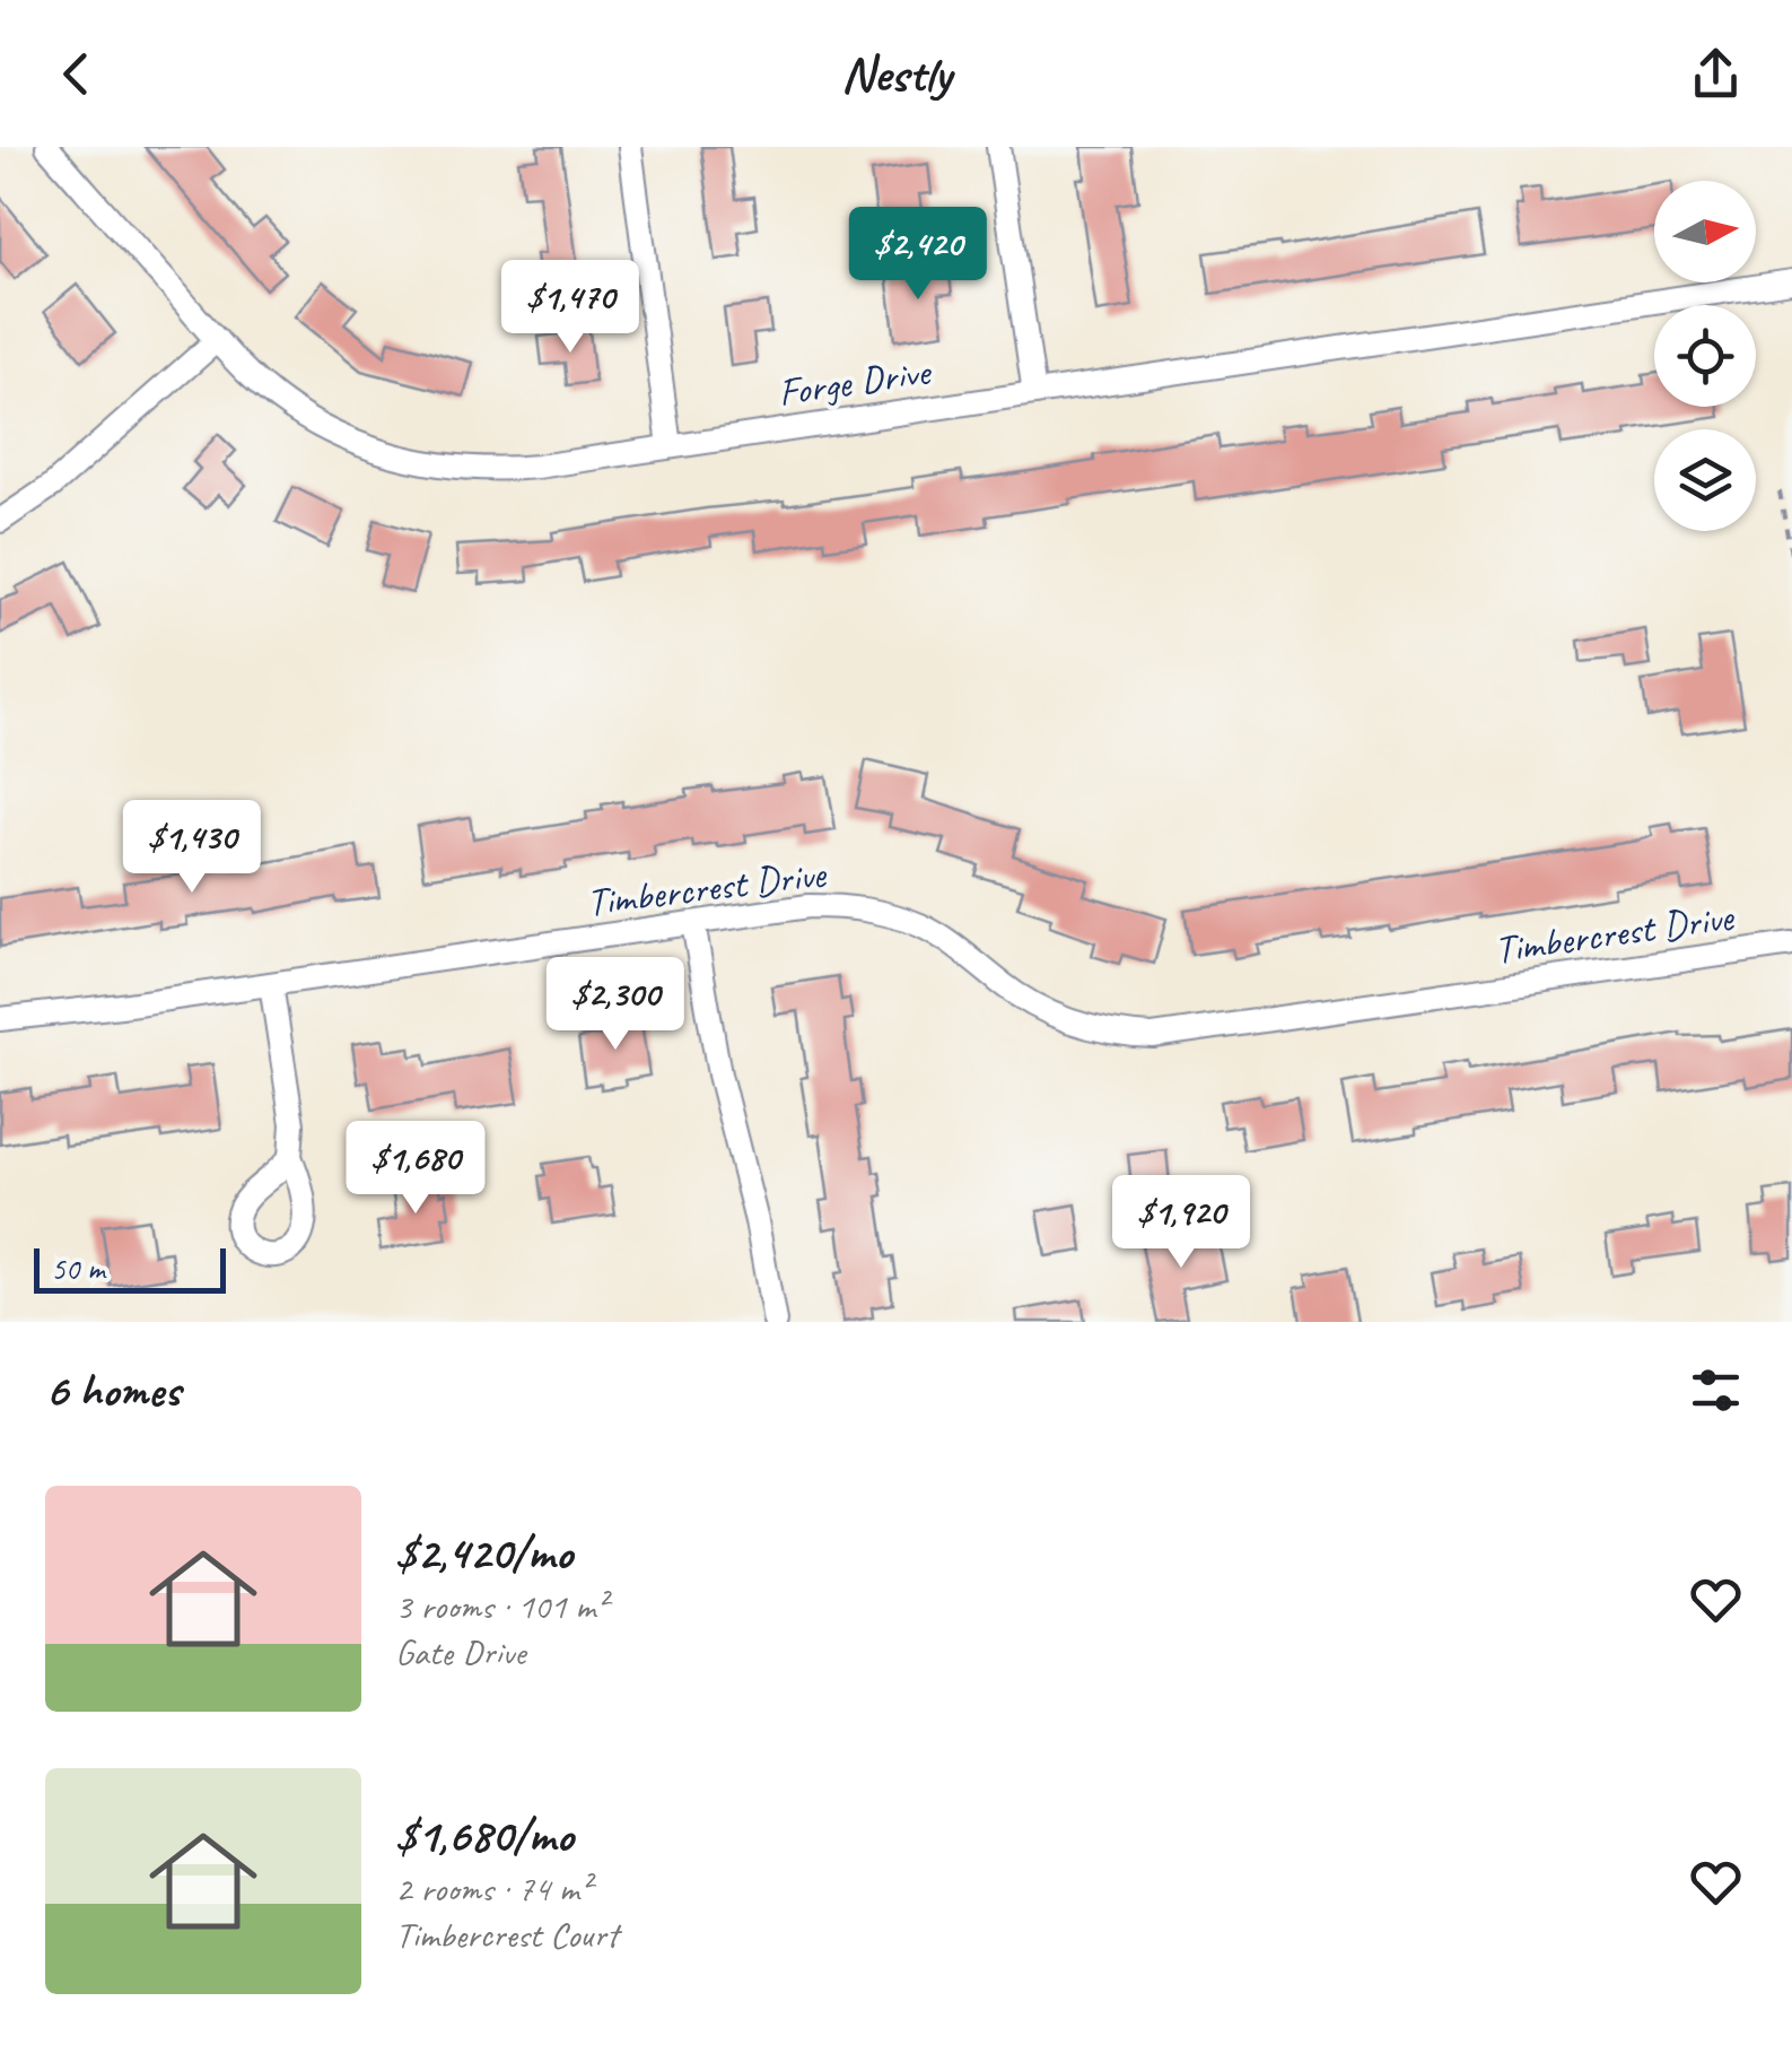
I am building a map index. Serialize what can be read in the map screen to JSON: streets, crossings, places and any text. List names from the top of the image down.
{
  "streets": {
    "street": ["Forge Drive", "Timbercrest Drive"]
  },
  "scale_bar": "50 m",
  "north": "right",
  "page": {
    "header": "Nestly",
    "price": [
      "$2,420",
      "$1,470",
      "$1,430",
      "$2,300",
      "$1,680",
      "$1,920"
    ],
    "scale": "50 m",
    "heading": "6 homes",
    "list": [
      {
        "name": "$2,420/mo",
        "note": "3 rooms · 101 m² · Gate Drive"
      },
      {
        "name": "$1,680/mo",
        "note": "2 rooms · 74 m² · Timbercrest Court"
      }
    ]
  }
}
